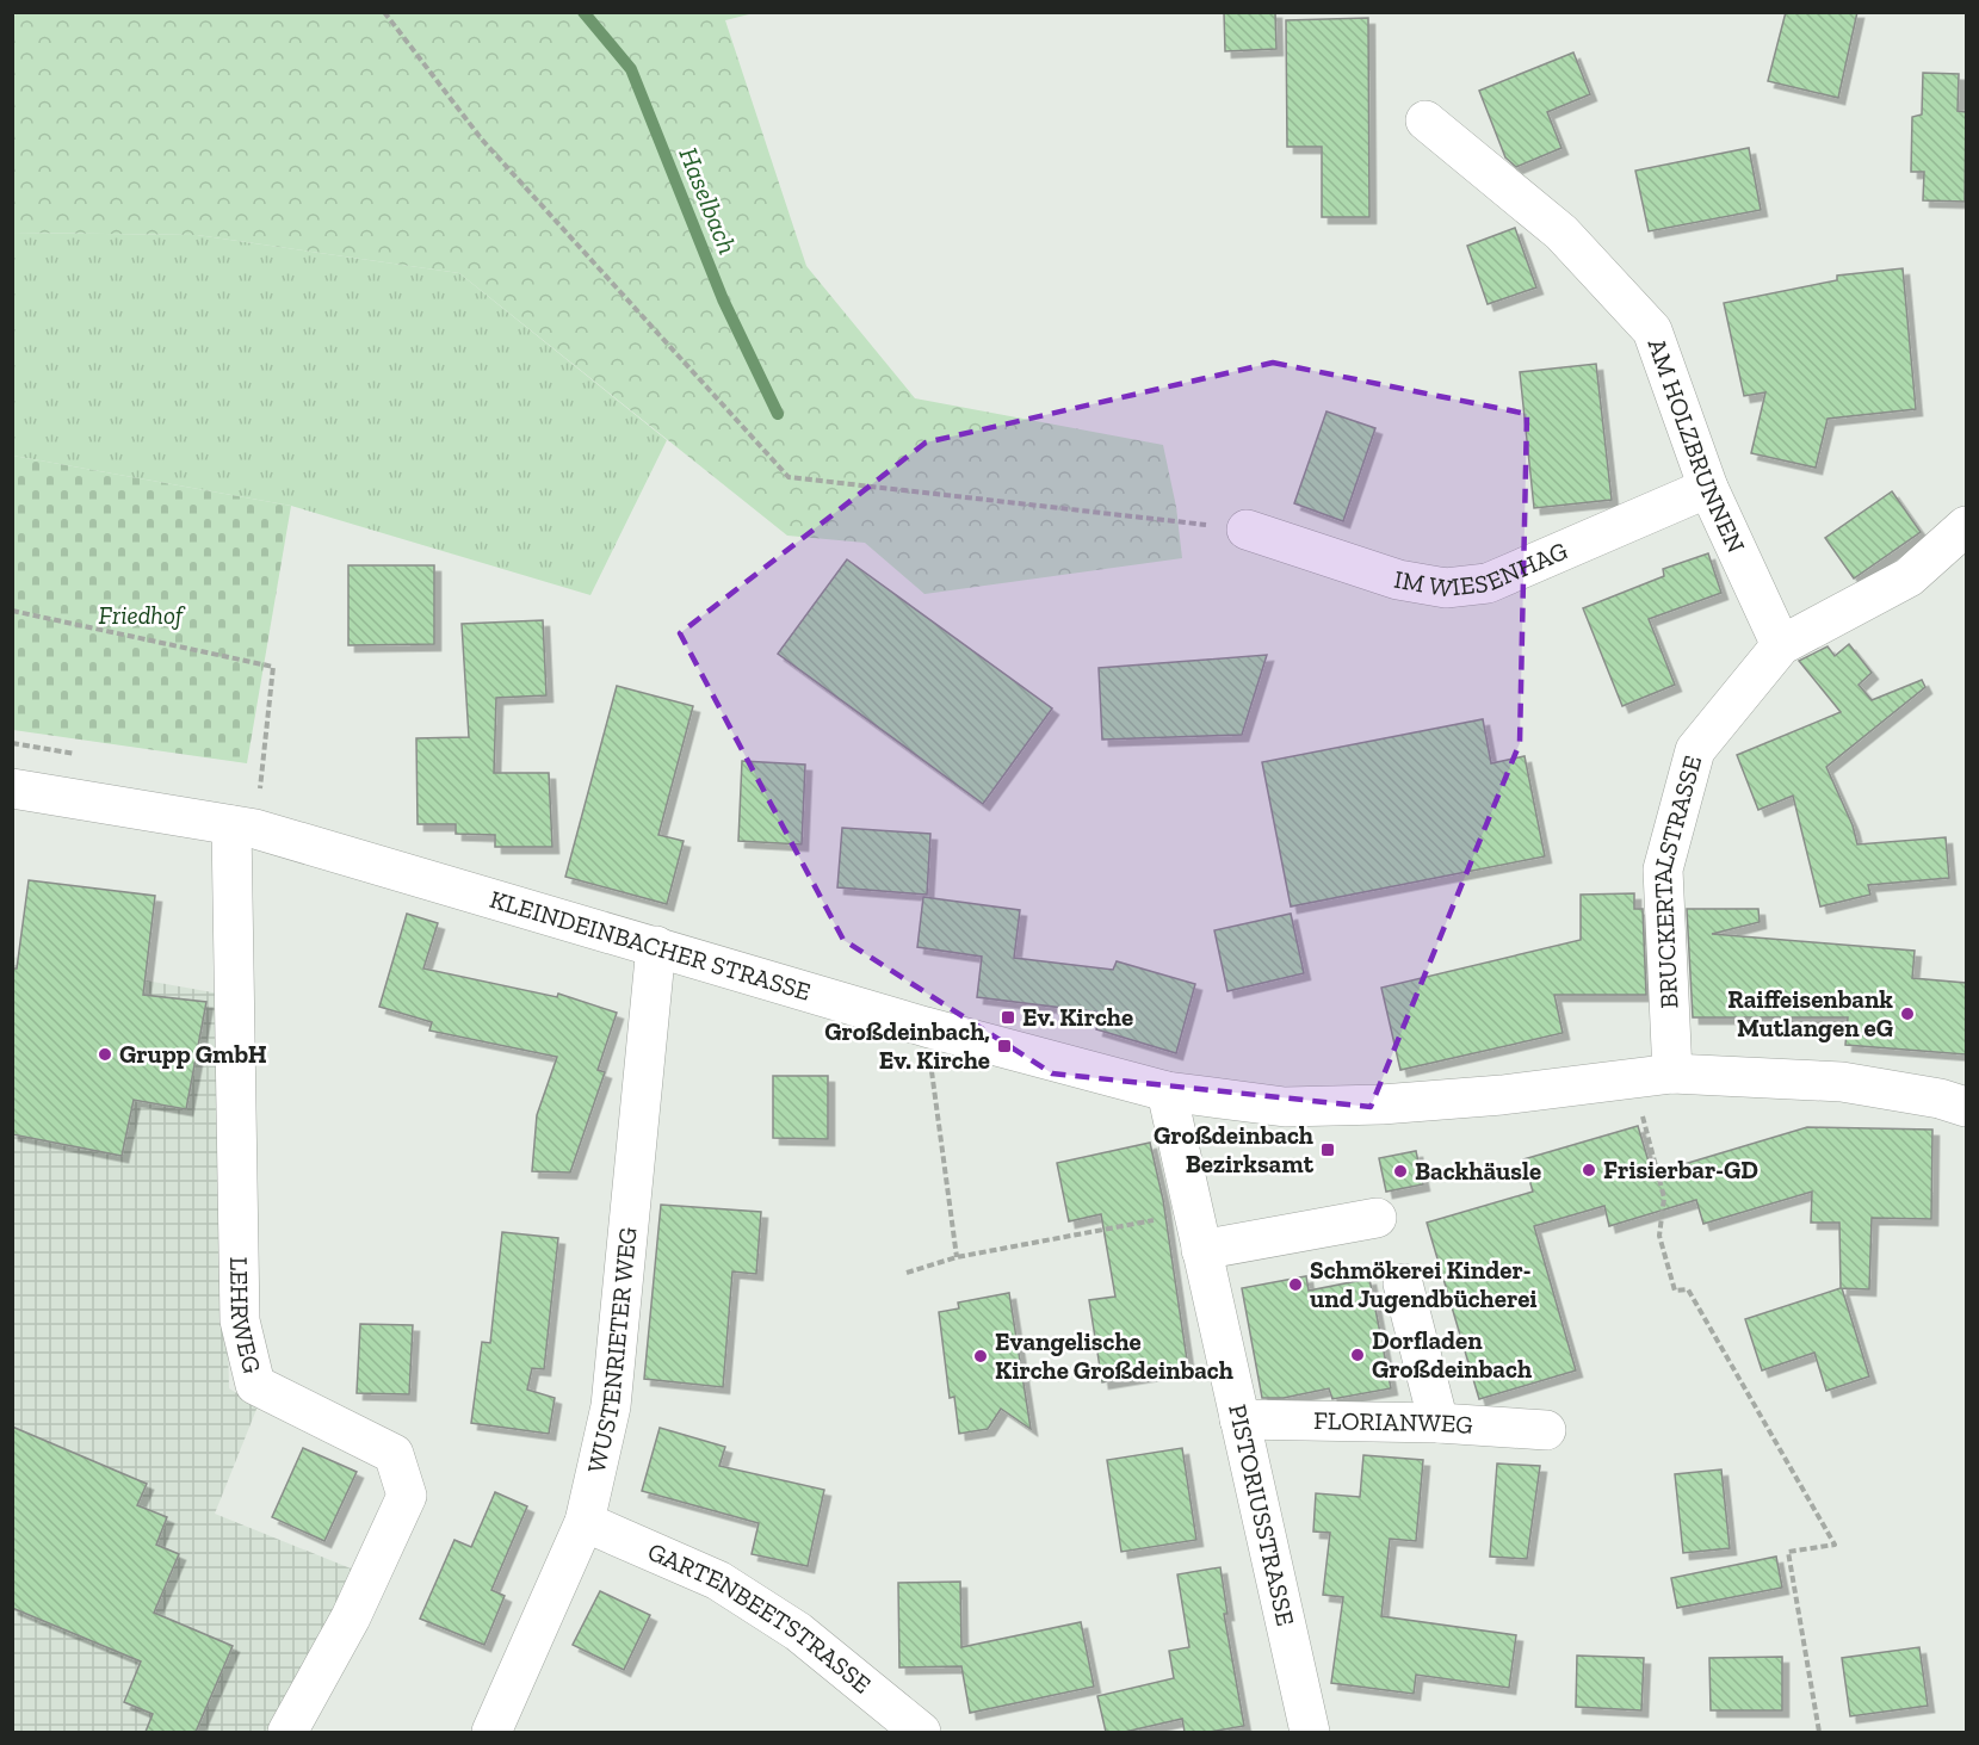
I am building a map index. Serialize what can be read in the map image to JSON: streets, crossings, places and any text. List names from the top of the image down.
{
  "streets": {
    "street": [
      "AM HOLZBRUNNEN",
      "IM WIESENHAG",
      "BRUCKERTALSTRASSE",
      "KLEINDEINBACHER STRASSE",
      "LEHRWEG",
      "WUSTENRIETER WEG",
      "FLORIANWEG",
      "PISTORIUSSTRASSE",
      "GARTENBEETSTRASSE"
    ]
  },
  "crossings": [
    ["AM HOLZBRUNNEN", "IM WIESENHAG"],
    ["AM HOLZBRUNNEN", "BRUCKERTALSTRASSE"],
    ["BRUCKERTALSTRASSE", "KLEINDEINBACHER STRASSE"],
    ["KLEINDEINBACHER STRASSE", "LEHRWEG"],
    ["KLEINDEINBACHER STRASSE", "WUSTENRIETER WEG"],
    ["KLEINDEINBACHER STRASSE", "PISTORIUSSTRASSE"],
    ["WUSTENRIETER WEG", "GARTENBEETSTRASSE"],
    ["FLORIANWEG", "PISTORIUSSTRASSE"]
  ],
  "water": ["Haselbach"],
  "parks": ["Friedhof"],
  "places": {
    "other": [
      "Raiffeisenbank Mutlangen eG",
      "Grupp GmbH",
      "Frisierbar-GD",
      "Backhäusle",
      "Schmökerei Kinder- und Jugendbücherei",
      "Dorfladen Großdeinbach",
      "Evangelische Kirche Großdeinbach"
    ],
    "transit": ["Ev. Kirche", "Großdeinbach, Ev. Kirche", "Großdeinbach Bezirksamt"]
  }
}
